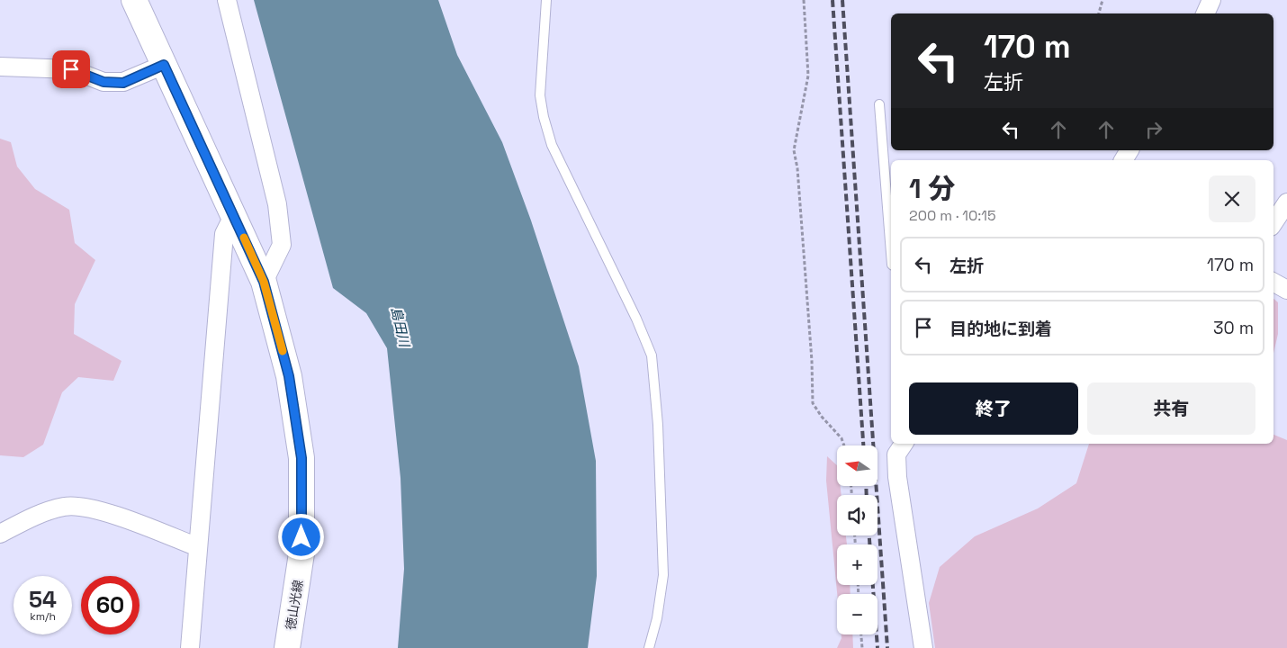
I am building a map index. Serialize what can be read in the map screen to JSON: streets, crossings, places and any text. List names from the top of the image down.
{
  "streets": {
    "main road": ["徳山光線"]
  },
  "water": ["島田川"],
  "north": "left",
  "page": {
    "turn": ["170 m", "左折"],
    "heading": ["1 分", "200 m · 10:15"],
    "list": [
      {
        "name": "左折",
        "value": "170 m"
      },
      {
        "name": "目的地に到着",
        "value": "30 m"
      }
    ],
    "buttons": ["終了", "共有"],
    "map_buttons": ["+", "−"],
    "speed": "54 km/h",
    "limit": "60"
  }
}
